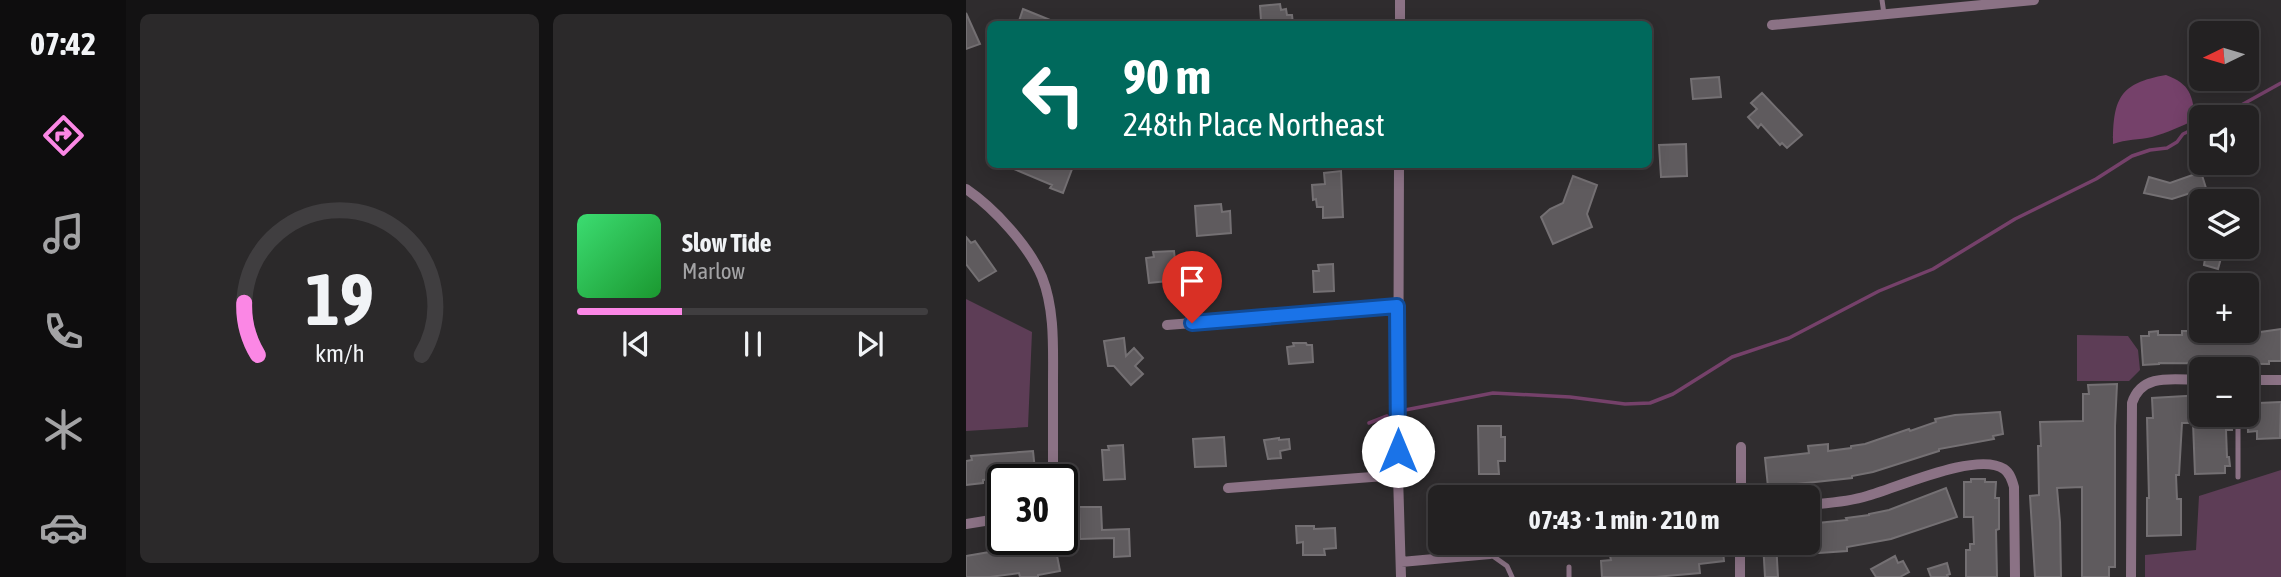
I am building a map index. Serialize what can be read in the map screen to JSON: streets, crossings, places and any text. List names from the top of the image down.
{
  "north": "left",
  "page": {
    "tabs": "07:42",
    "map_buttons": ["+", "−"],
    "turn": ["90 m", "248th Place Northeast"],
    "song": ["Slow Tide", "Marlow"],
    "limit": "30",
    "trip": "07:43 · 1 min · 210 m",
    "gauge": ["19", "km/h"]
  }
}
